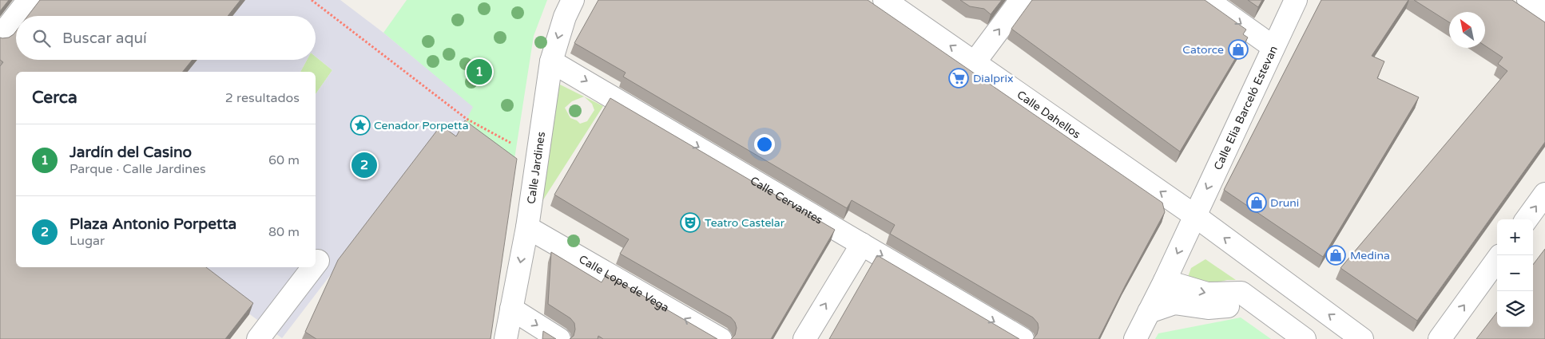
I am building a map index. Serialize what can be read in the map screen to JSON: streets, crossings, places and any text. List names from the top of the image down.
{
  "streets": {
    "street": [
      "Calle Elia Barceló Estevan",
      "Calle Dahellos",
      "Calle Jardines",
      "Calle Cervantes",
      "Calle Lope de Vega"
    ]
  },
  "crossings": [
    ["Calle Elia Barceló Estevan", "Calle Dahellos"],
    ["Calle Jardines", "Calle Cervantes"],
    ["Calle Jardines", "Calle Lope de Vega"]
  ],
  "one_way": [
    "Calle Elia Barceló Estevan",
    "Calle Jardines",
    "Calle Cervantes",
    "Calle Lope de Vega"
  ],
  "places": {
    "shop": ["Catorce", "Druni", "Medina"],
    "supermarket": ["Dialprix"],
    "place": ["Cenador Porpetta"],
    "theatre": ["Teatro Castelar"]
  },
  "north": "top left",
  "page": {
    "search": "Buscar aquí",
    "pins": ["1", "2"],
    "heading": ["Cerca", "2 resultados"],
    "list": [
      {
        "mark": "1",
        "name": "Jardín del Casino",
        "note": "Parque · Calle Jardines",
        "value": "60 m"
      },
      {
        "mark": "2",
        "name": "Plaza Antonio Porpetta",
        "note": "Lugar",
        "value": "80 m"
      }
    ],
    "map_buttons": ["+", "−"]
  }
}
